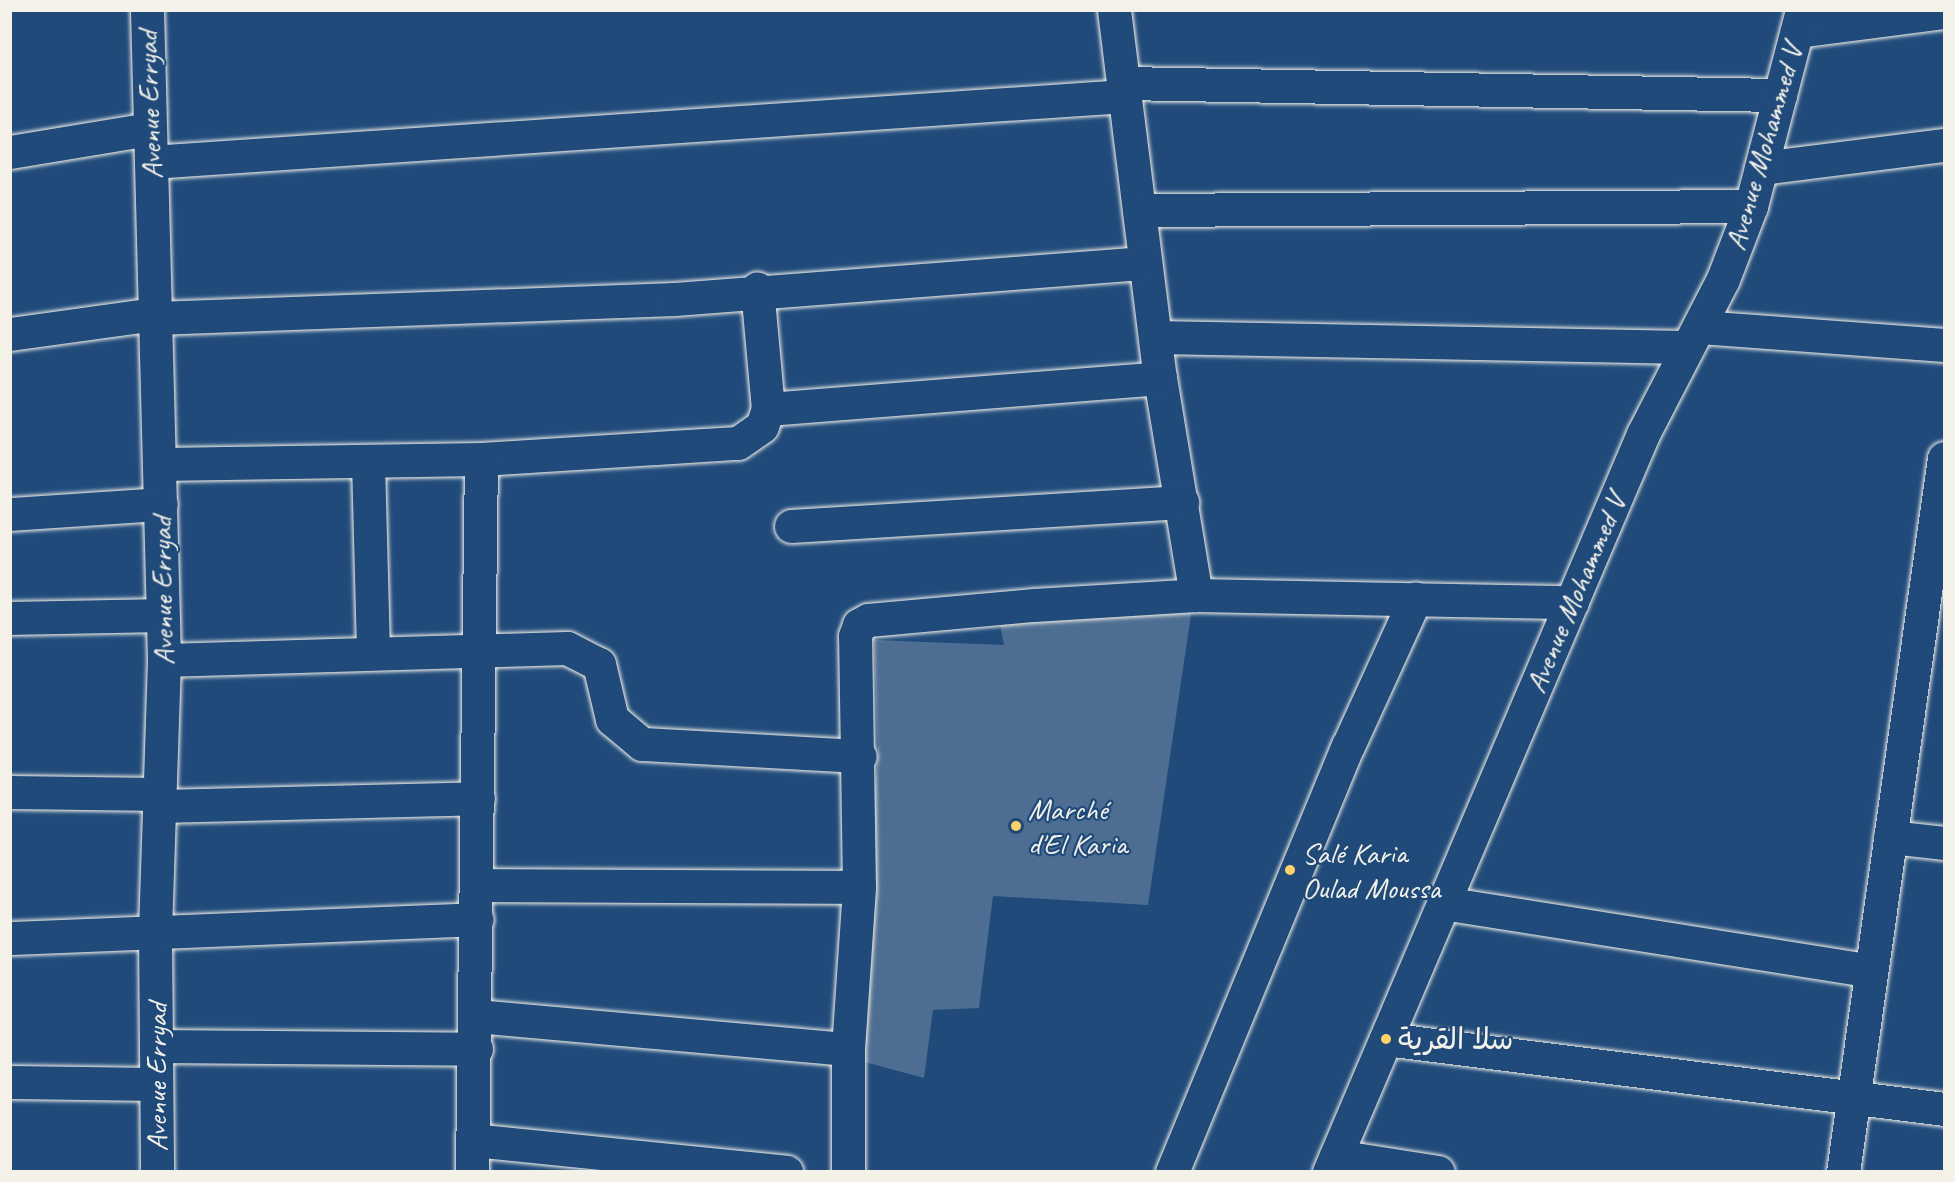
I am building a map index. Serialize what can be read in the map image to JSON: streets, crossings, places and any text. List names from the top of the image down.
{
  "streets": {
    "street": ["Avenue Erryad", "Avenue Mohammed V"]
  },
  "places": ["Marché d'El Karia", "Salé Karia Oulad Moussa", "سلا القرية"]
}
